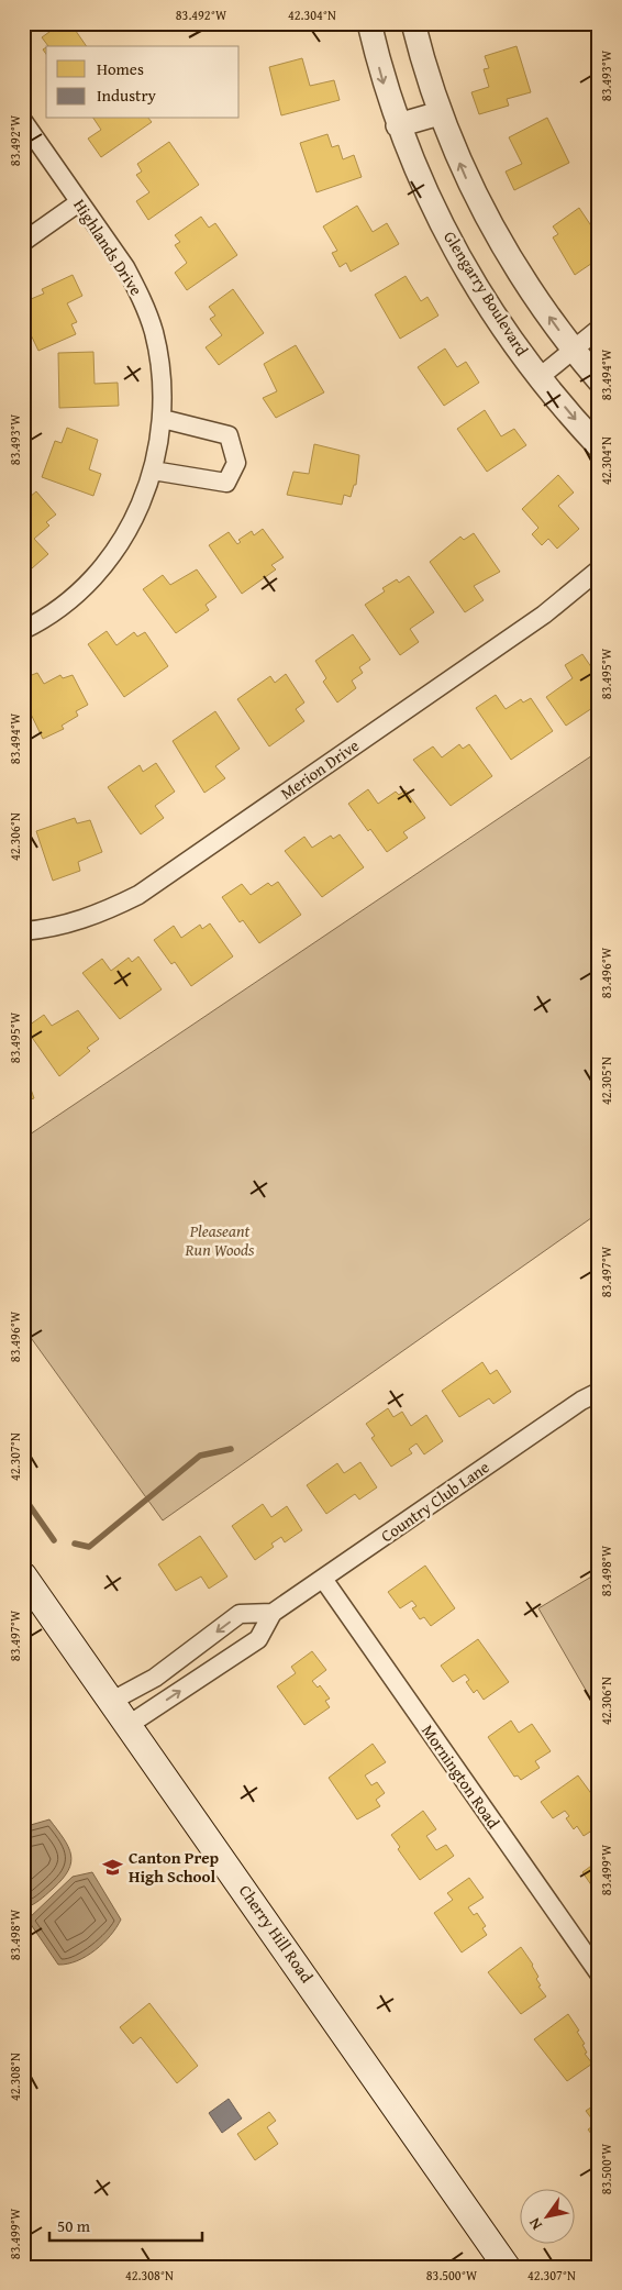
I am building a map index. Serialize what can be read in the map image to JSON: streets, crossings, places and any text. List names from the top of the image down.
{
  "streets": {
    "main road": ["Cherry Hill Road"],
    "street": [
      "Highlands Drive",
      "Glengarry Boulevard",
      "Merion Drive",
      "Country Club Lane",
      "Mornington Road"
    ]
  },
  "crossings": [
    ["Country Club Lane", "Mornington Road"],
    ["Country Club Lane", "Cherry Hill Road"]
  ],
  "parks": ["Pleaseant Run Woods"],
  "places": {
    "school or university": ["Canton Prep High School"]
  },
  "legend": ["Homes", "Industry"],
  "scale_bar": "50 m",
  "north": "bottom left",
  "coordinates": [
    "83.492°W",
    "42.304°N",
    "83.493°W",
    "83.494°W",
    "83.495°W",
    "42.306°N",
    "83.496°W",
    "42.305°N",
    "83.497°W",
    "42.307°N",
    "83.498°W",
    "83.499°W",
    "42.308°N",
    "83.500°W"
  ]
}
